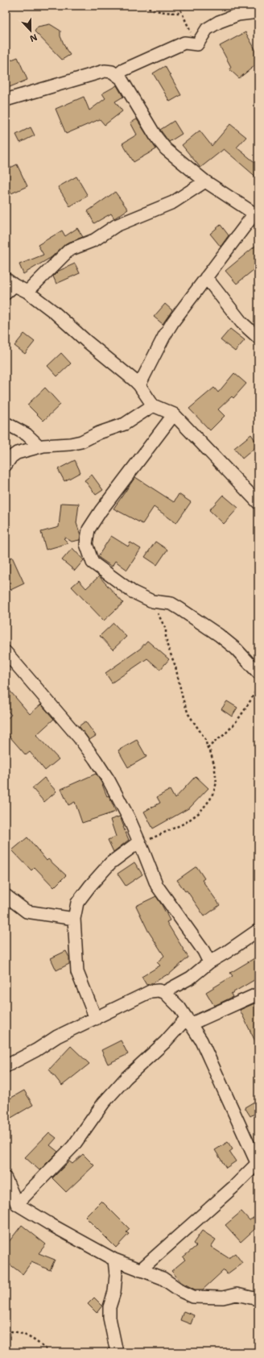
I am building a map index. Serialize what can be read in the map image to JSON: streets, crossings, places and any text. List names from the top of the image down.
{
  "north": "bottom"
}
